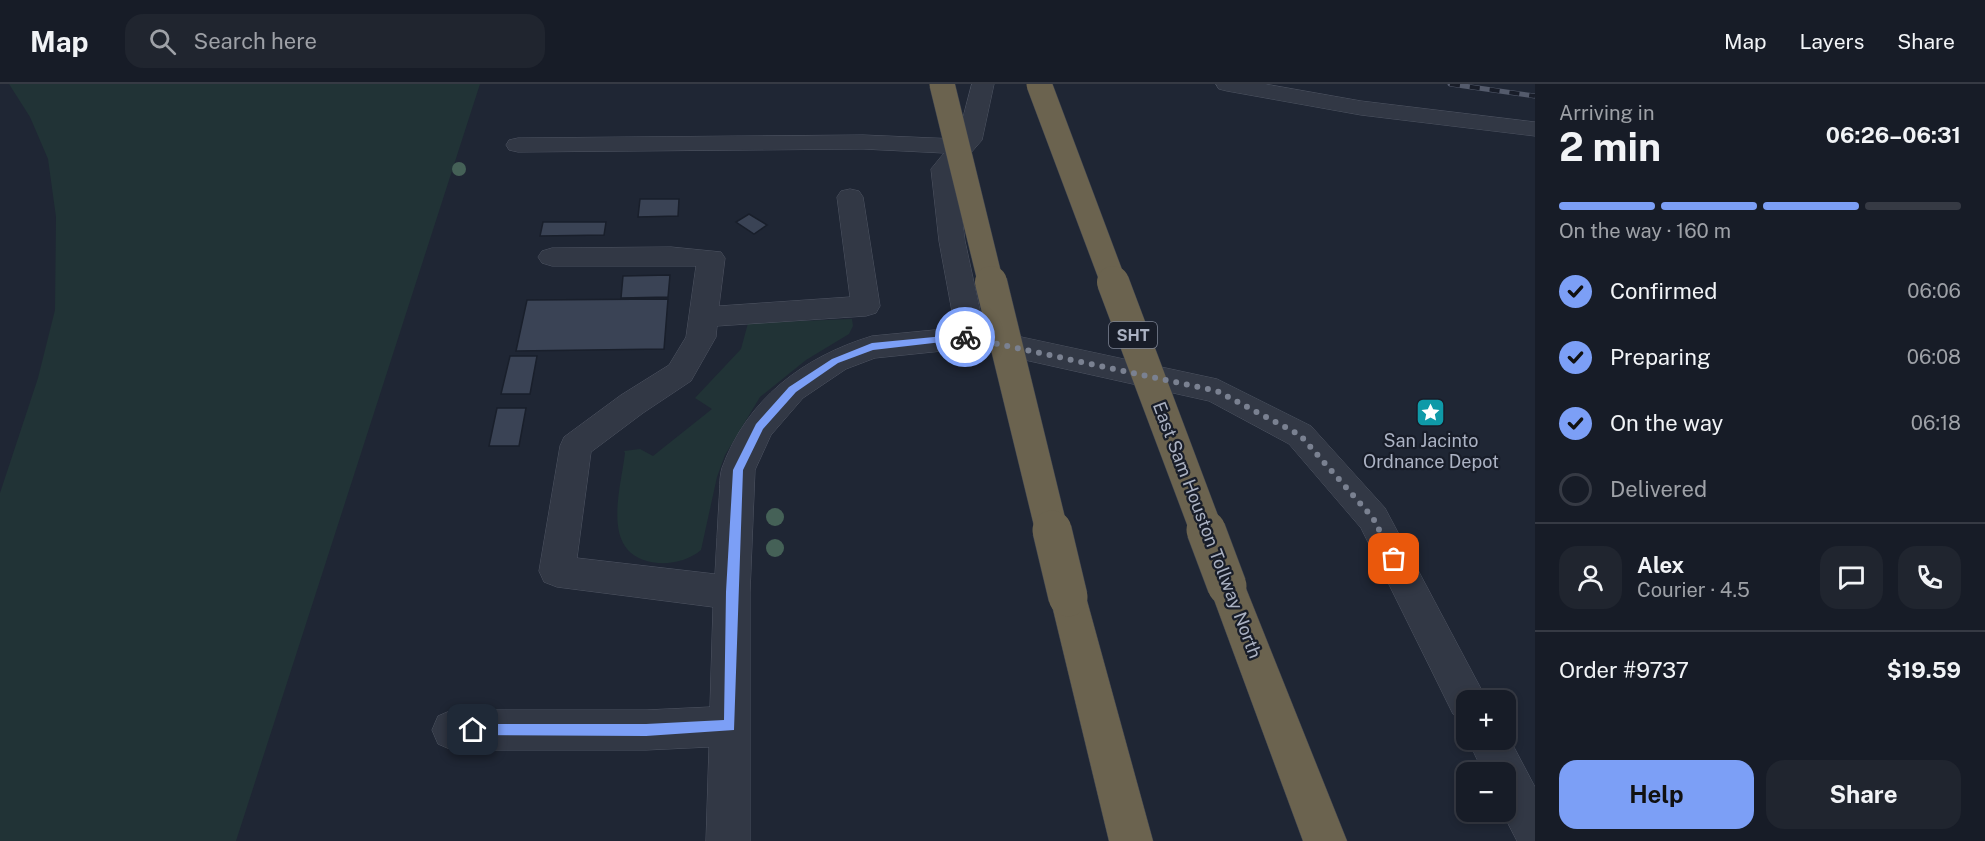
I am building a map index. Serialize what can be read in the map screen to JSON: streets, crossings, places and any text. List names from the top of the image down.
{
  "streets": {
    "highway": ["SHT", "East Sam Houston Tollway North"]
  },
  "places": {
    "place": ["San Jacinto Ordnance Depot"]
  },
  "page": {
    "header": "Map",
    "search": "Search here",
    "nav": ["Map", "Layers", "Share"],
    "heading": ["2 min", "Arriving in", "06:26–06:31"],
    "panel": [
      "Alex",
      "Courier · 4.5",
      "Order #9737",
      "$19.59"
    ],
    "bar": "On the way · 160 m",
    "list": [
      ["Confirmed", "06:06"],
      ["Preparing", "06:08"],
      ["On the way", "06:18"],
      "Delivered"
    ],
    "map_buttons": ["+", "−"],
    "buttons": ["Help", "Share"]
  }
}
